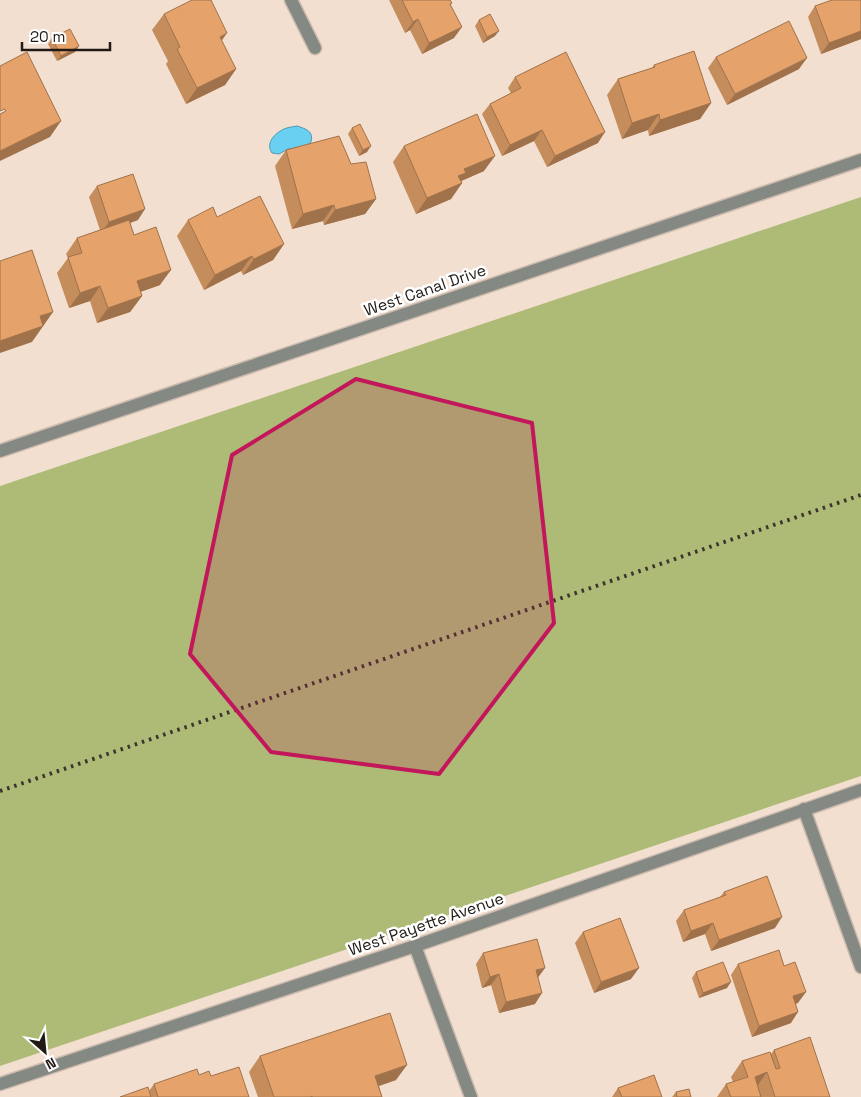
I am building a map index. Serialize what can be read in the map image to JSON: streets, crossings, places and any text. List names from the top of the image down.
{
  "streets": {
    "street": ["West Canal Drive", "West Payette Avenue"]
  },
  "scale_bar": "20 m",
  "north": "bottom right"
}
